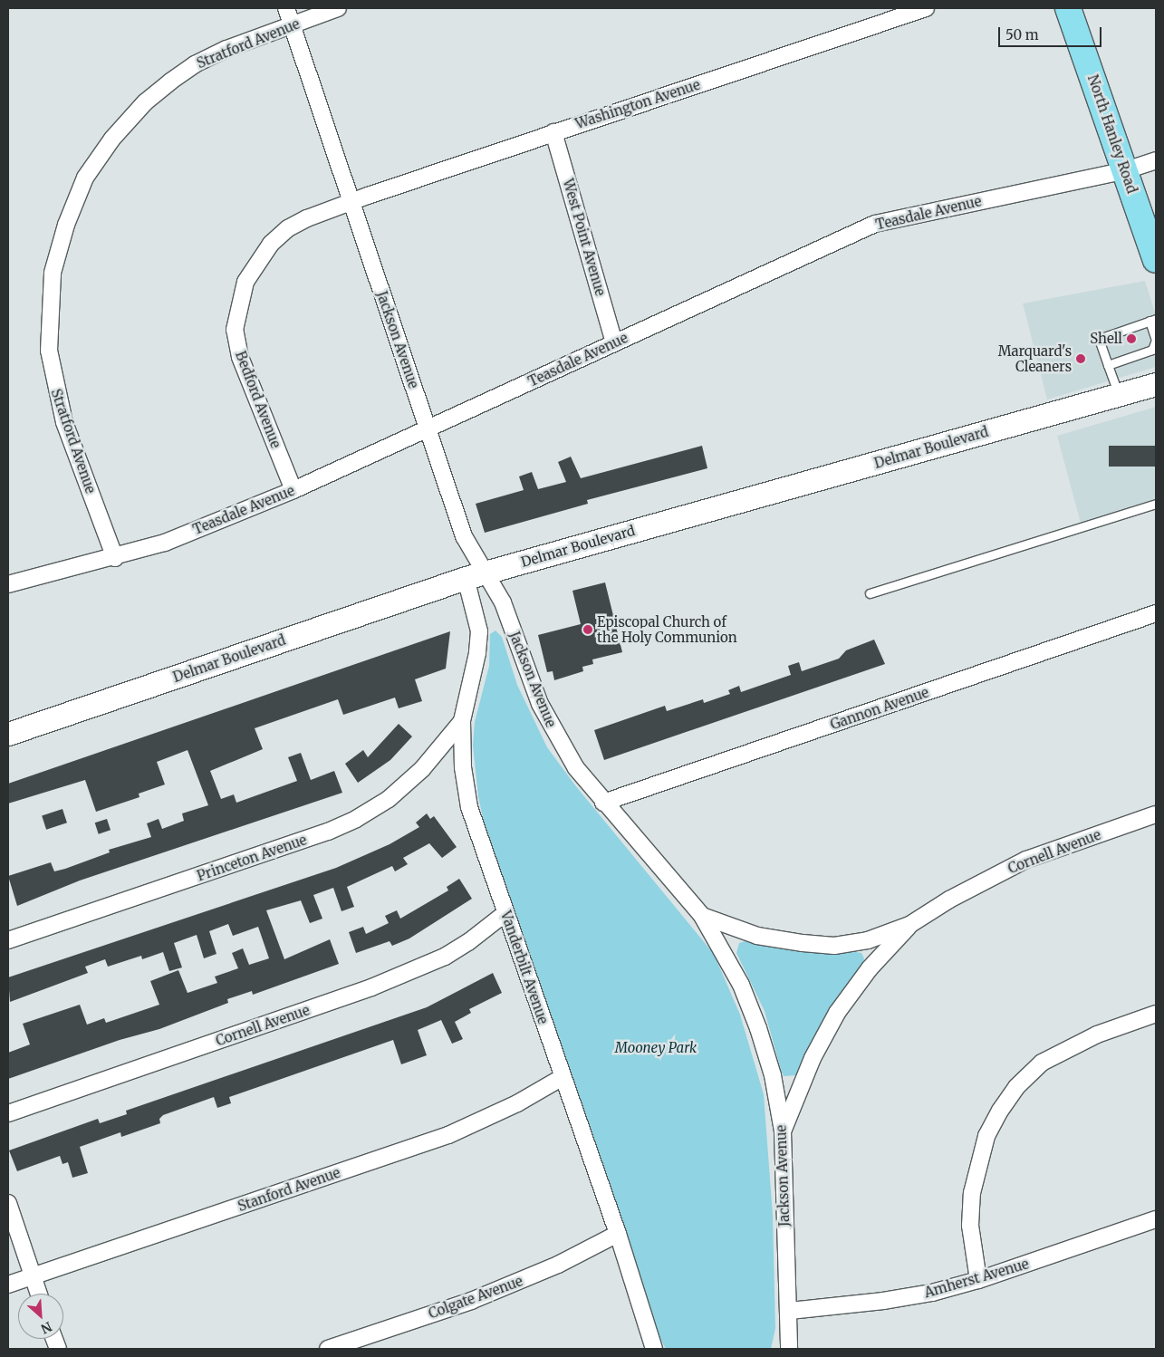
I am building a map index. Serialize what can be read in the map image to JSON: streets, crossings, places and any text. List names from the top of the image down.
{
  "streets": {
    "main road": ["North Hanley Road", "Delmar Boulevard"],
    "street": [
      "Stratford Avenue",
      "Washington Avenue",
      "Teasdale Avenue",
      "West Point Avenue",
      "Jackson Avenue",
      "Bedford Avenue",
      "Gannon Avenue",
      "Cornell Avenue",
      "Princeton Avenue",
      "Vanderbilt Avenue",
      "Stanford Avenue",
      "Amherst Avenue",
      "Colgate Avenue"
    ]
  },
  "crossings": [
    ["Stratford Avenue", "Teasdale Avenue"],
    ["Stratford Avenue", "Jackson Avenue"],
    ["Washington Avenue", "West Point Avenue"],
    ["Washington Avenue", "Jackson Avenue"],
    ["Washington Avenue", "Bedford Avenue"],
    ["North Hanley Road", "Teasdale Avenue"],
    ["Teasdale Avenue", "West Point Avenue"],
    ["Teasdale Avenue", "Jackson Avenue"],
    ["Teasdale Avenue", "Bedford Avenue"],
    ["Jackson Avenue", "Bedford Avenue"],
    ["Jackson Avenue", "Delmar Boulevard"],
    ["Jackson Avenue", "Gannon Avenue"],
    ["Jackson Avenue", "Cornell Avenue"],
    ["Jackson Avenue", "Vanderbilt Avenue"],
    ["Jackson Avenue", "Amherst Avenue"],
    ["Delmar Boulevard", "Vanderbilt Avenue"],
    ["Cornell Avenue", "Vanderbilt Avenue"],
    ["Princeton Avenue", "Vanderbilt Avenue"],
    ["Vanderbilt Avenue", "Stanford Avenue"],
    ["Vanderbilt Avenue", "Colgate Avenue"]
  ],
  "parks": ["Mooney Park"],
  "places": ["Shell", "Marquard's Cleaners", "Episcopal Church of the Holy Communion"],
  "scale_bar": "50 m",
  "north": "bottom right"
}
